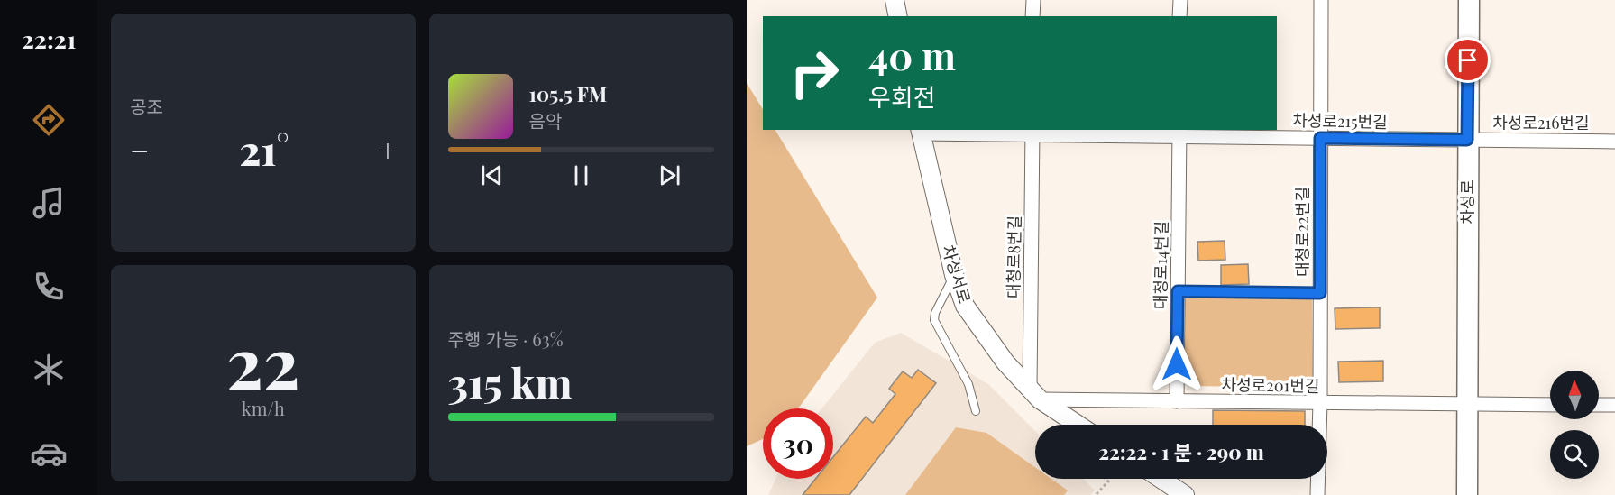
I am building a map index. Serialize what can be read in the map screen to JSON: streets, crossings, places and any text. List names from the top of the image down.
{
  "streets": {
    "main road": ["차성로"],
    "street": [
      "차성로215번길",
      "차성로216번길",
      "대청로22번길",
      "대청로8번길",
      "대청로14번길",
      "차성서로",
      "차성로201번길"
    ]
  },
  "crossings": [
    ["차성로215번길", "차성로216번길"],
    ["차성로215번길", "차성로"],
    ["차성로215번길", "대청로22번길"],
    ["차성로215번길", "대청로8번길"],
    ["차성로215번길", "대청로14번길"],
    ["차성로215번길", "차성서로"],
    ["차성로216번길", "차성로"],
    ["차성로", "차성로201번길"],
    ["대청로22번길", "차성로201번길"],
    ["대청로8번길", "차성서로"],
    ["대청로8번길", "차성로201번길"],
    ["대청로14번길", "차성로201번길"],
    ["차성서로", "차성로201번길"]
  ],
  "north": "top",
  "page": {
    "tabs": "22:21",
    "tile": [
      "공조",
      ["22", "km/h"],
      ["주행 가능 · 63%", "315 km"]
    ],
    "turn": ["40 m", "우회전"],
    "song": ["105.5 FM", "음악"],
    "heat": ["−", "21°", "+"],
    "limit": "30",
    "trip": "22:22 · 1 분 · 290 m"
  }
}
